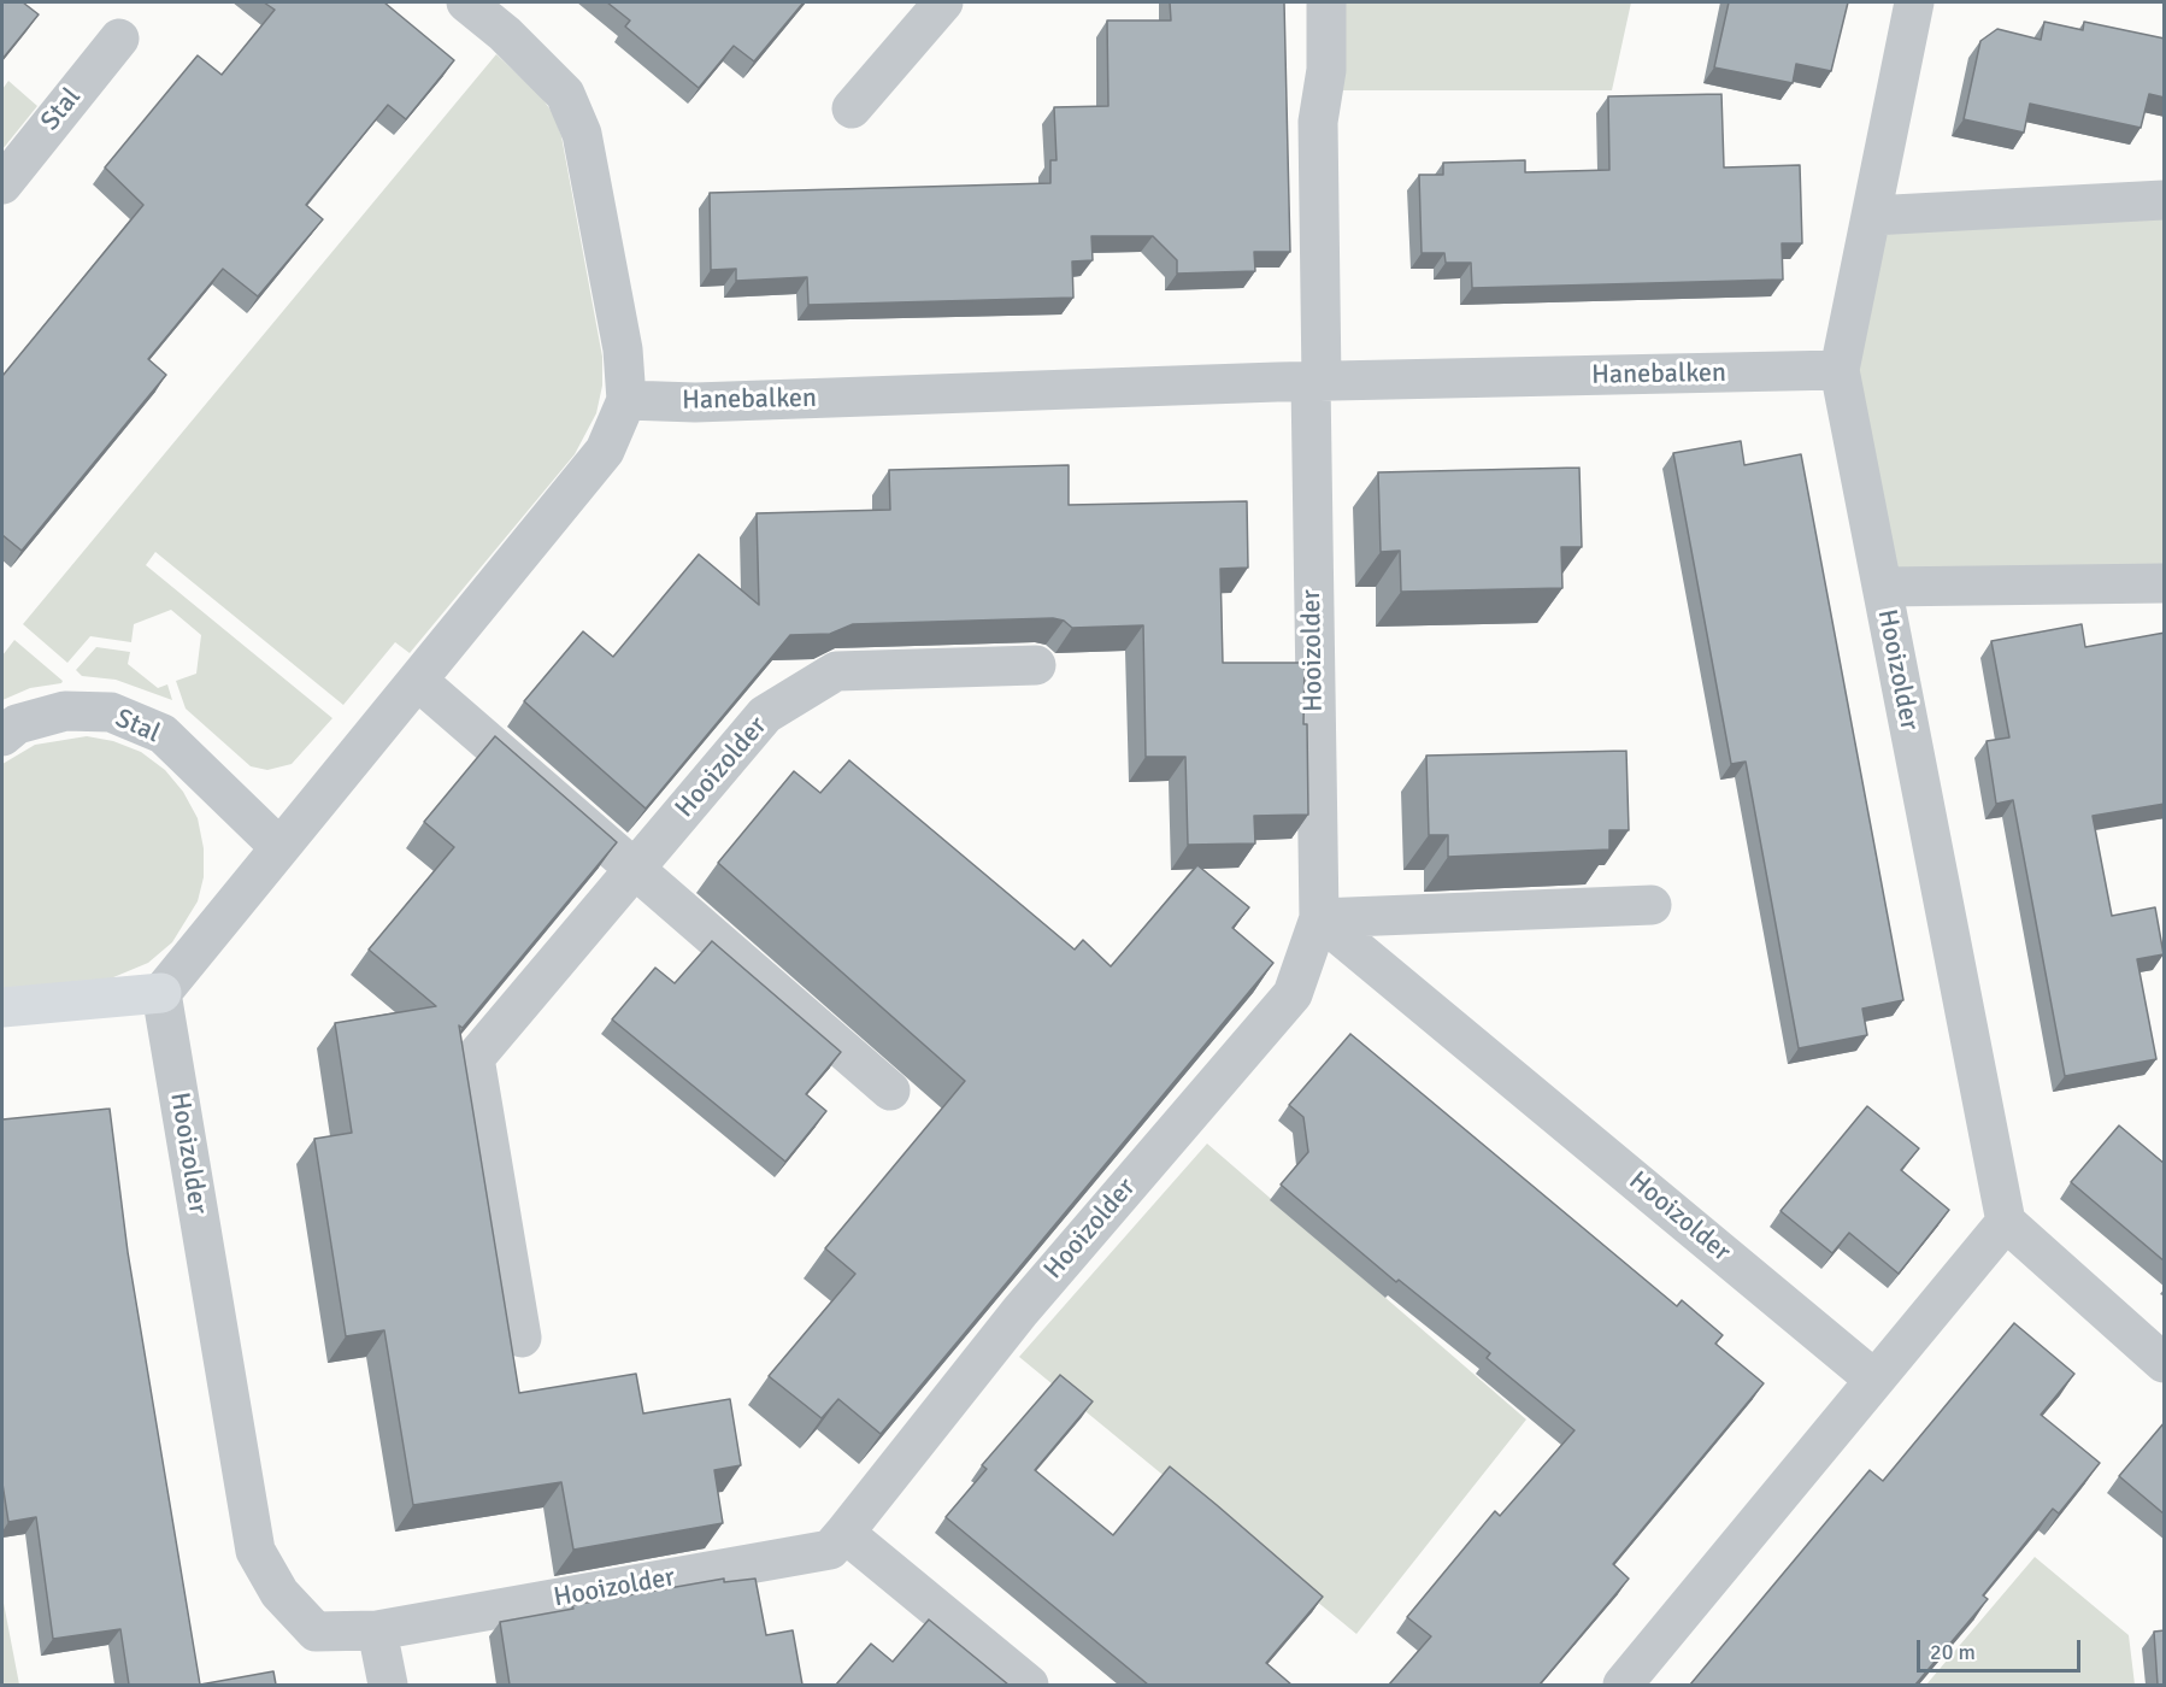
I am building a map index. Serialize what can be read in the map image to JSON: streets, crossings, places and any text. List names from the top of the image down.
{
  "streets": {
    "street": ["Stal", "Hanebalken", "Hooizolder"]
  },
  "crossings": [
    ["Hanebalken", "Hooizolder"]
  ],
  "scale_bar": "20 m"
}
